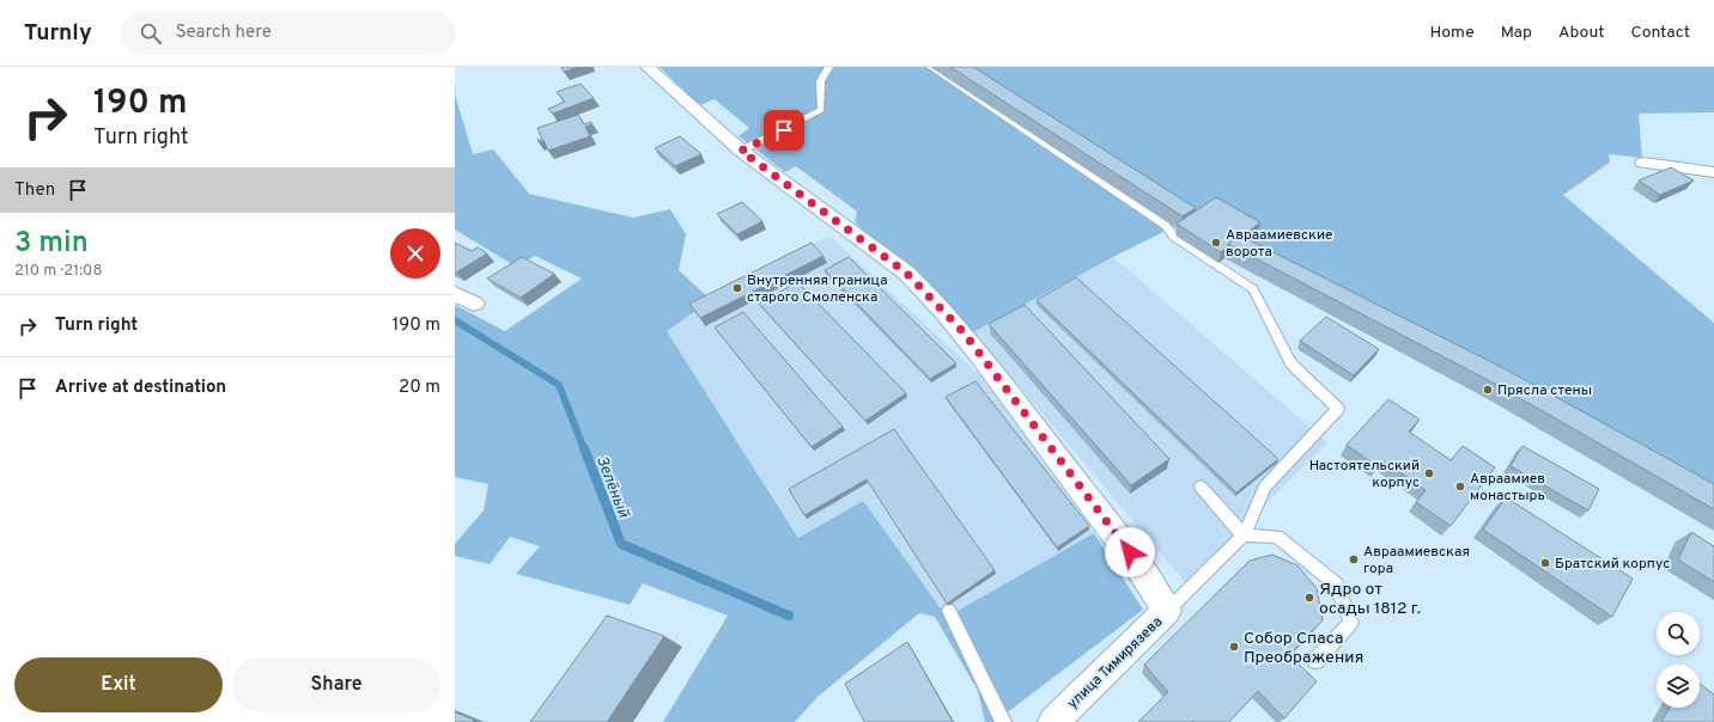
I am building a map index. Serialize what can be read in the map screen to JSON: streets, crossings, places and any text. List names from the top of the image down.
{
  "streets": {
    "street": ["улица Тимирязева"]
  },
  "water": ["Зелёный"],
  "places": [
    "Авраамиевские ворота",
    "Внутренняя граница старого Смоленска",
    "Прясла стены",
    "Настоятельский корпус",
    "Авраамиев монастырь",
    "Авраамиевская гора",
    "Братский корпус",
    "Ядро от осады 1812 г.",
    "Собор Спаса Преображения"
  ],
  "page": {
    "header": "Turnly",
    "search": "Search here",
    "nav": [
      "Home",
      "Map",
      "About",
      "Contact"
    ],
    "turn": ["190 m", "Turn right"],
    "then": "Then",
    "heading": ["3 min", "210 m · 21:08"],
    "list": [
      {
        "name": "Turn right",
        "value": "190 m"
      },
      {
        "name": "Arrive at destination",
        "value": "20 m"
      }
    ],
    "buttons": ["Exit", "Share"]
  }
}
